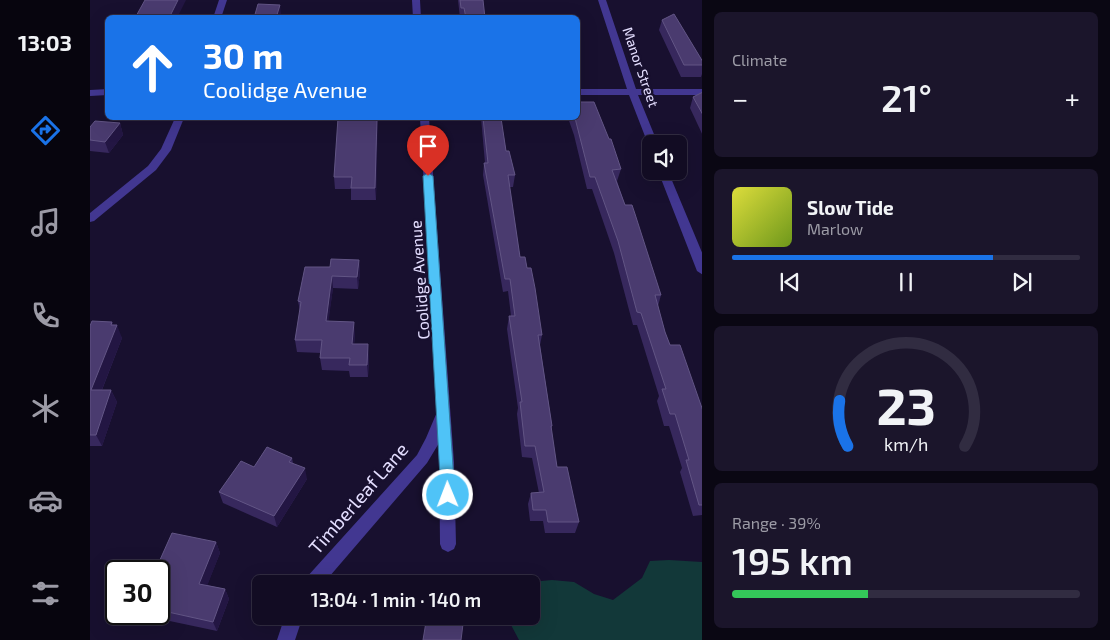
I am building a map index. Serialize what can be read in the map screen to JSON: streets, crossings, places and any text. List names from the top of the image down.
{
  "streets": {
    "street": ["Manor Street", "Coolidge Avenue", "Timberleaf Lane"]
  },
  "crossings": [
    ["Coolidge Avenue", "Timberleaf Lane"]
  ],
  "page": {
    "tabs": "13:03",
    "tile": [
      "Climate",
      ["Range · 39%", "195 km"]
    ],
    "turn": ["30 m", "Coolidge Avenue"],
    "heat": ["−", "21°", "+"],
    "song": ["Slow Tide", "Marlow"],
    "limit": "30",
    "trip": "13:04 · 1 min · 140 m",
    "gauge": ["23", "km/h"]
  }
}
